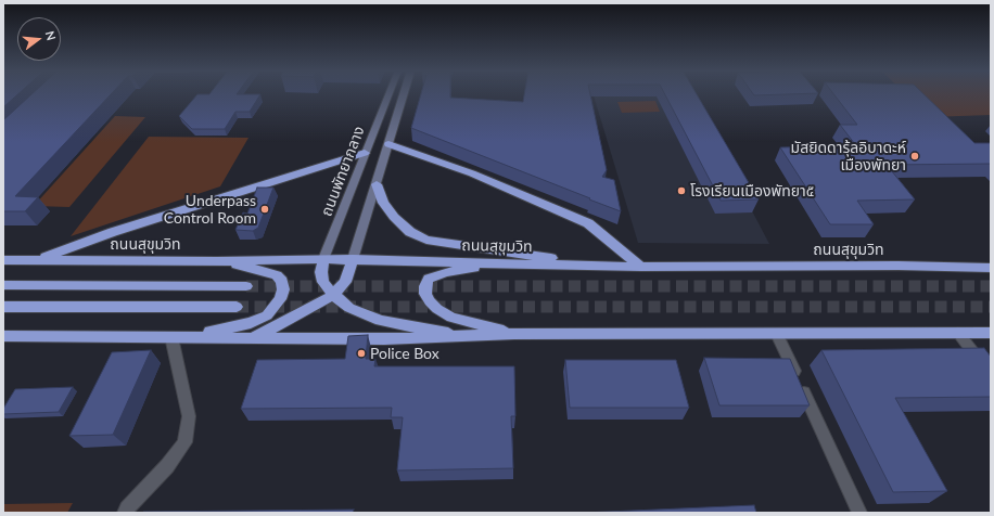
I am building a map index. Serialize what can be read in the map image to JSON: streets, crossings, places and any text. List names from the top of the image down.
{
  "streets": {
    "highway": ["ถนนสุขุมวิท"],
    "main road": ["ถนนพัทยากลาง"]
  },
  "crossings": [
    ["ถนนพัทยากลาง", "ถนนสุขุมวิท"]
  ],
  "places": [
    "มัสยิดดารุ้ลอิบาดะห์ เมืองพัทยา",
    "โรงเรียนเมืองพัทยา๕",
    "Underpass Control Room",
    "Police Box"
  ],
  "north": "right"
}
